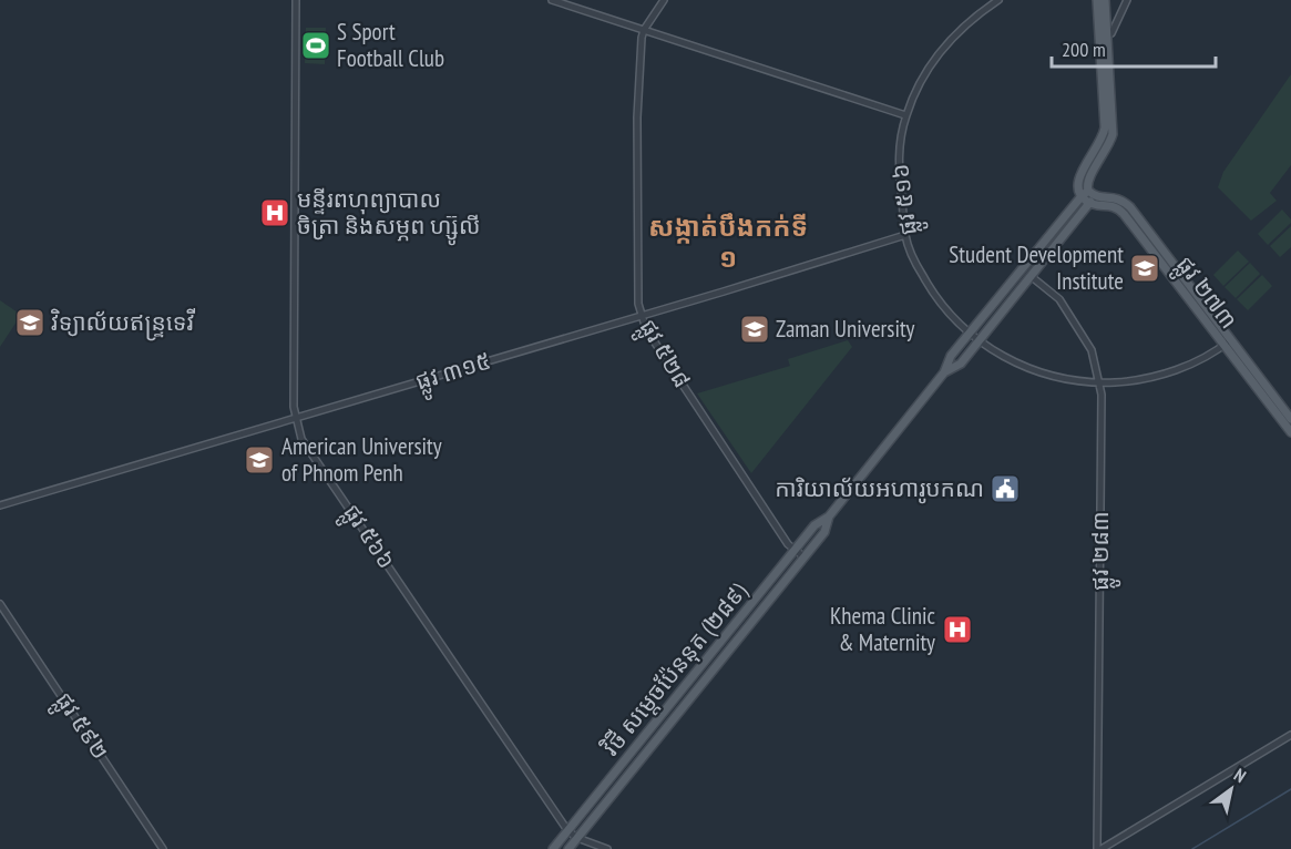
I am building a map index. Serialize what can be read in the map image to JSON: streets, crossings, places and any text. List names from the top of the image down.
{
  "streets": {
    "main road": ["ផ្លូវ ២៧៣", "វិថី សម្តេចប៉ែននុត (២៨៩)"],
    "street": [
      "ផ្លូវ ៥១៦",
      "ផ្លូវ ៥២៨",
      "ផ្លូវ ៣១៥",
      "ផ្លូវ ៥៦៦",
      "ផ្លូវ ២៨៣",
      "ផ្លូវ ៥៩២"
    ]
  },
  "crossings": [
    ["ផ្លូវ ៥១៦", "ផ្លូវ ២៧៣"],
    ["ផ្លូវ ៥១៦", "ផ្លូវ ៣១៥"],
    ["ផ្លូវ ៥១៦", "ផ្លូវ ២៨៣"],
    ["ផ្លូវ ៥១៦", "វិថី សម្តេចប៉ែននុត (២៨៩)"],
    ["ផ្លូវ ២៧៣", "វិថី សម្តេចប៉ែននុត (២៨៩)"],
    ["ផ្លូវ ៥២៨", "ផ្លូវ ៣១៥"],
    ["ផ្លូវ ៥២៨", "វិថី សម្តេចប៉ែននុត (២៨៩)"],
    ["ផ្លូវ ៣១៥", "ផ្លូវ ៥៦៦"],
    ["ផ្លូវ ៥៦៦", "វិថី សម្តេចប៉ែននុត (២៨៩)"],
    ["ផ្លូវ ២៨៣", "វិថី សម្តេចប៉ែននុត (២៨៩)"]
  ],
  "districts": ["សង្កាត់បឹងកក់ទី ១"],
  "places": {
    "sports": ["S Sport Football Club"],
    "hospital": ["មន្ទីរពហុព្យាបាល ចិត្រា និងសម្ភព ហ្ស៊ូលី", "Khema Clinic & Maternity"],
    "school or university": [
      "Student Development Institute",
      "វិទ្យាល័យឥន្រ្ទទេវី",
      "Zaman University",
      "American University of Phnom Penh"
    ],
    "public building": ["ការិយាល័យអហារូបកណ"]
  },
  "scale_bar": "200 m",
  "north": "top right"
}
